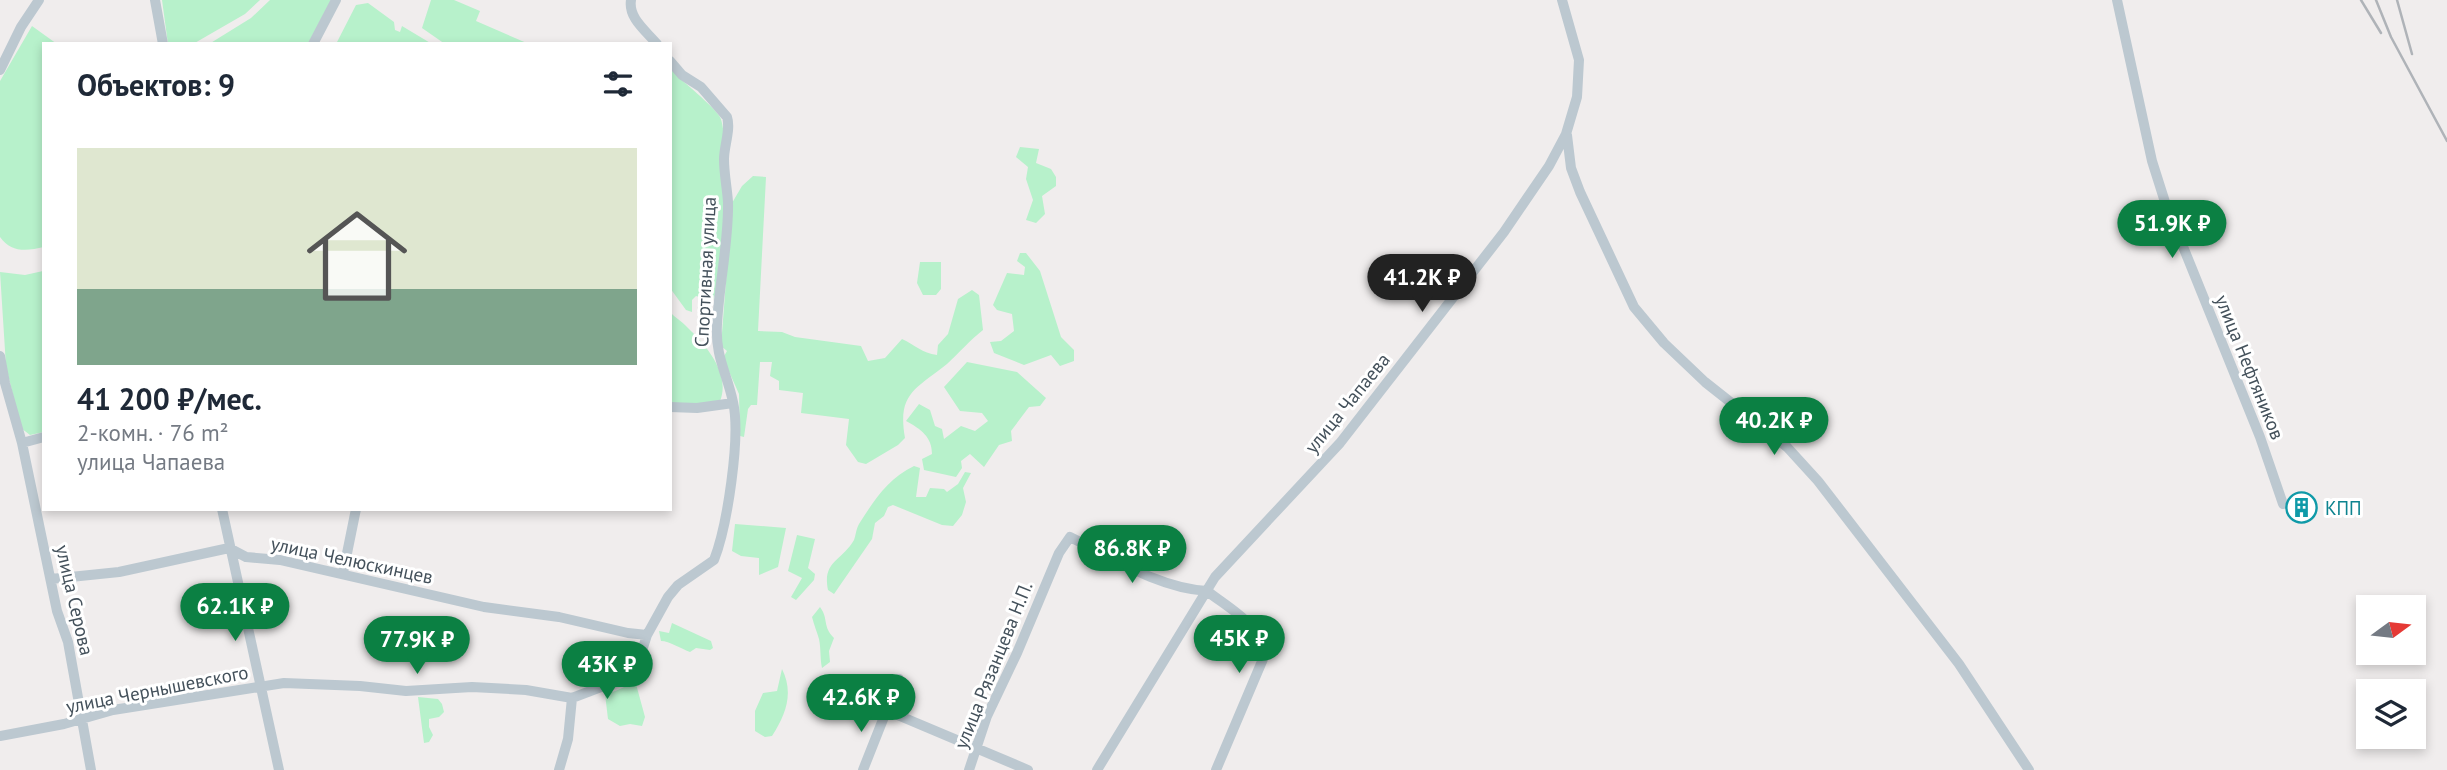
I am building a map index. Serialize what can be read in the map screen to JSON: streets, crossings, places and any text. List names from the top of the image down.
{
  "streets": {
    "street": [
      "Спортивная улица",
      "улица Нефтяников",
      "улица Чапаева",
      "улица Челюскинцев",
      "улица Серова",
      "улица Рязанцева Н.П.",
      "улица Чернышевского"
    ]
  },
  "crossings": [
    ["Спортивная улица", "улица Челюскинцев"],
    ["Спортивная улица", "улица Чернышевского"],
    ["улица Чапаева", "улица Рязанцева Н.П."],
    ["улица Челюскинцев", "улица Серова"],
    ["улица Серова", "улица Чернышевского"]
  ],
  "places": {
    "building": ["КПП"]
  },
  "north": "right",
  "page": {
    "heading": "Объектов: 9",
    "list": [
      {
        "name": "41 200 ₽/мес.",
        "note": "2-комн. · 76 m² · улица Чапаева"
      }
    ],
    "price": [
      "51.9K ₽",
      "41.2K ₽",
      "40.2K ₽",
      "86.8K ₽",
      "62.1K ₽",
      "45K ₽",
      "77.9K ₽",
      "43K ₽",
      "42.6K ₽"
    ]
  }
}
